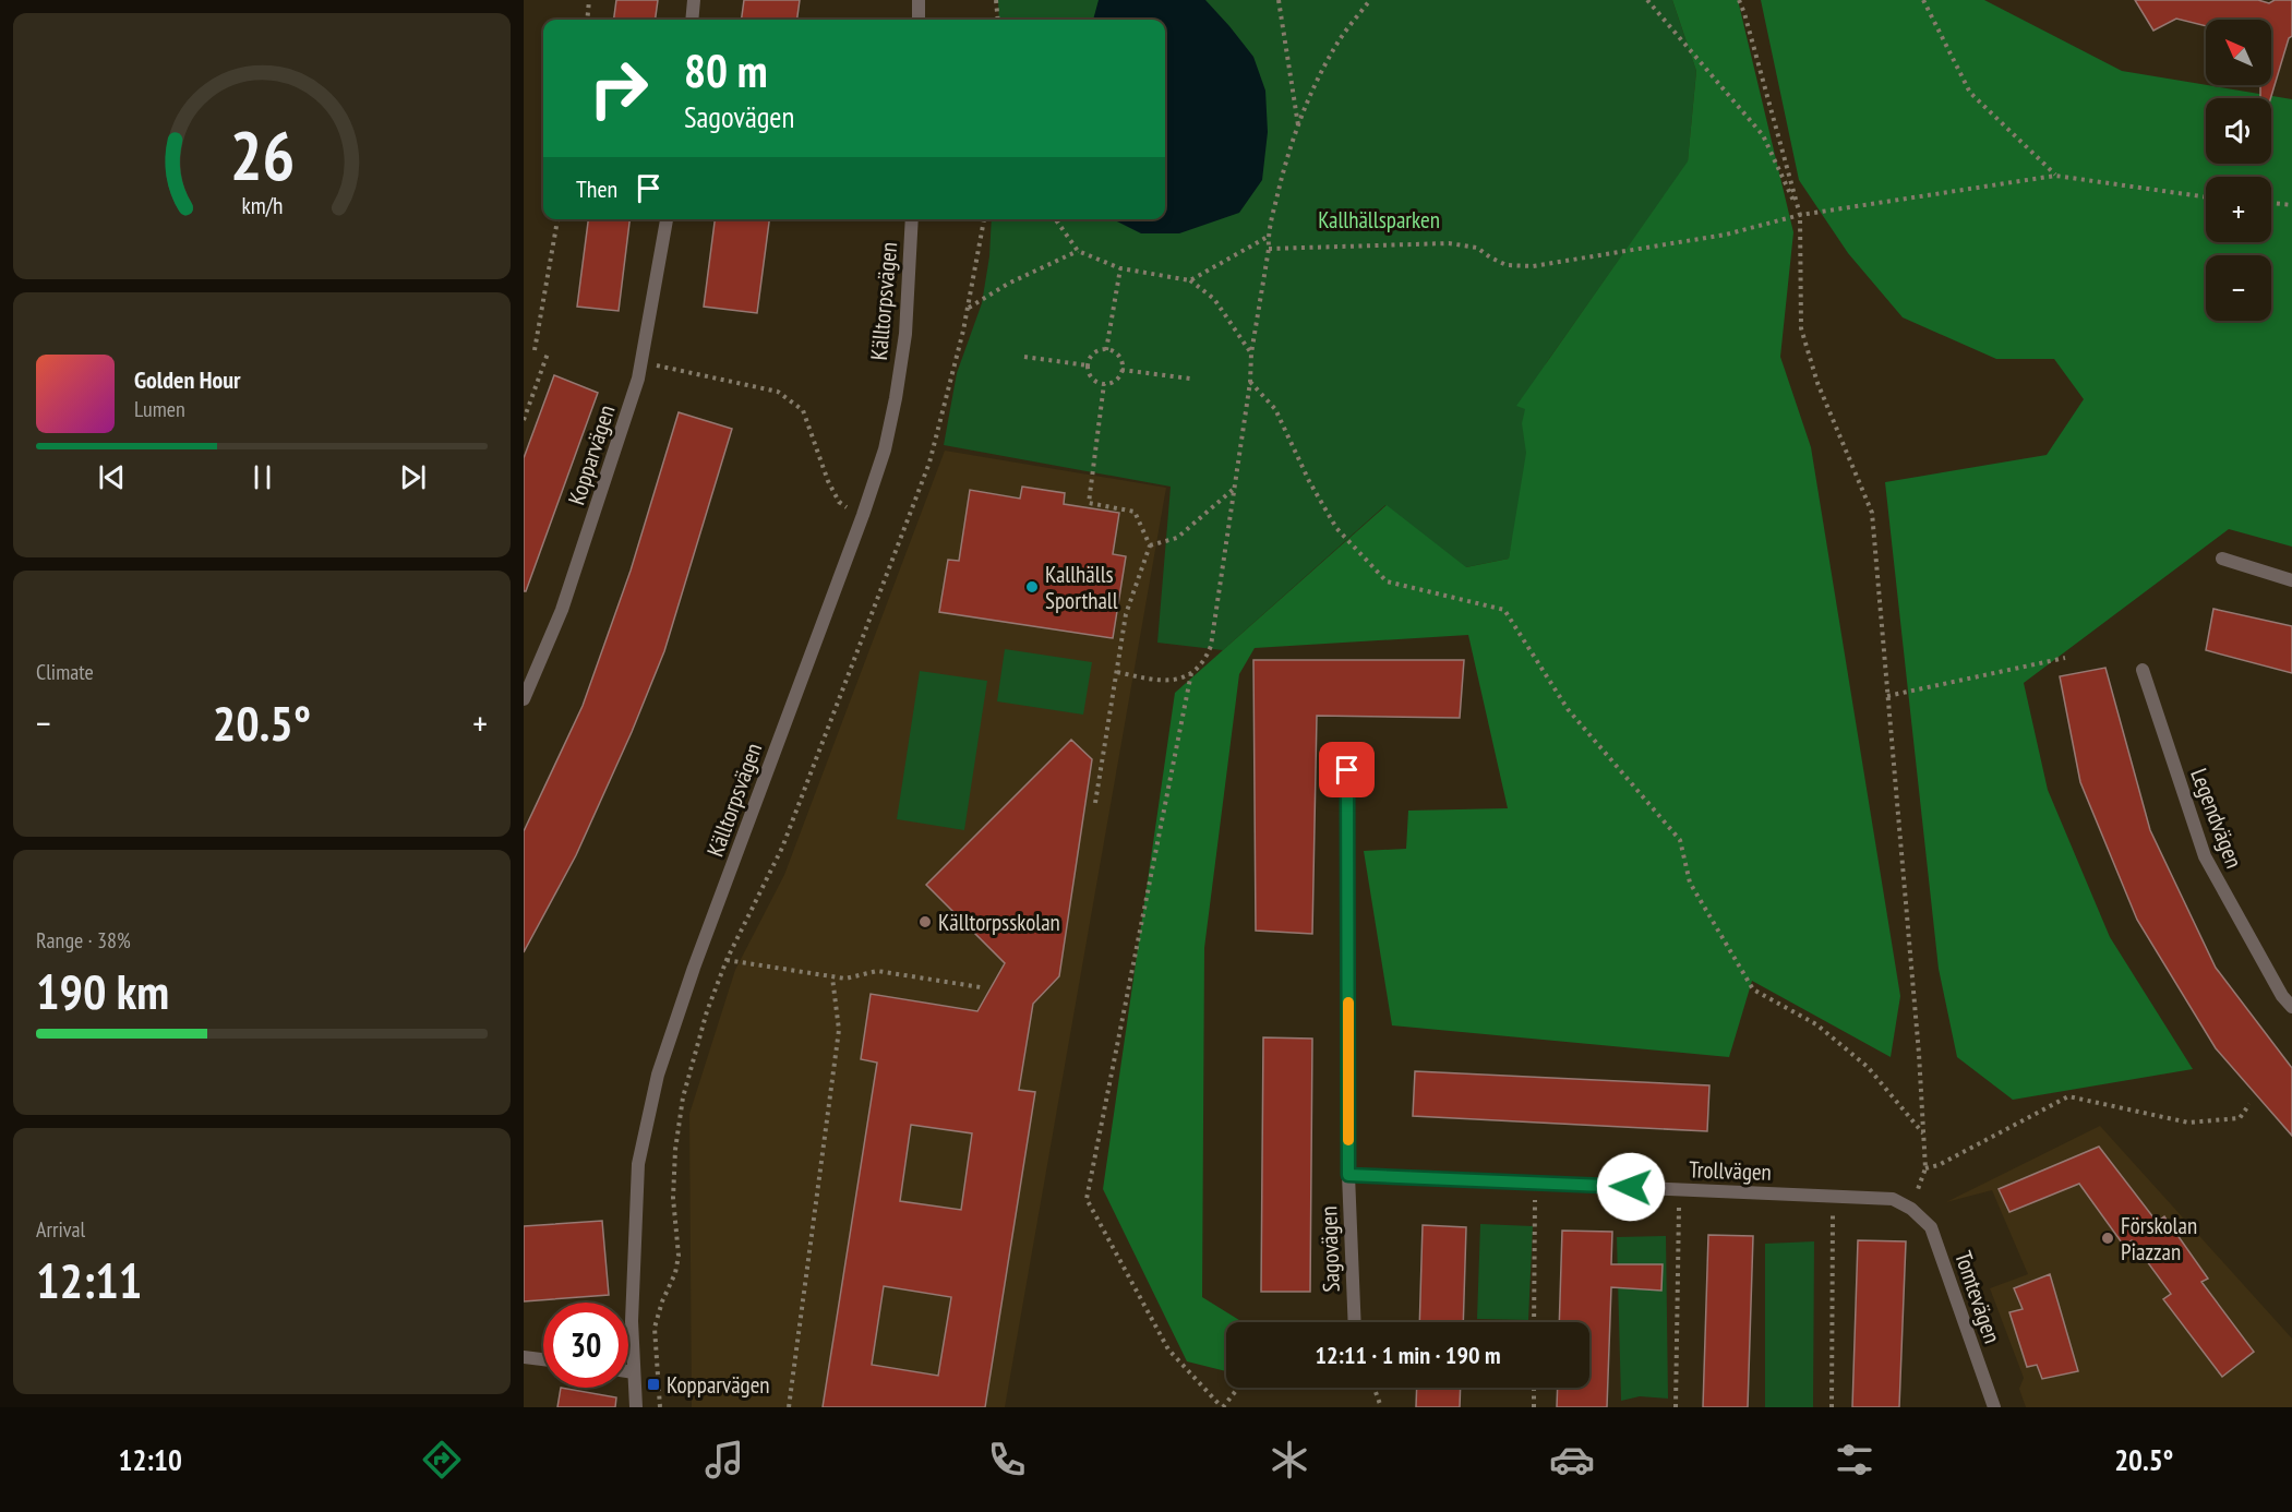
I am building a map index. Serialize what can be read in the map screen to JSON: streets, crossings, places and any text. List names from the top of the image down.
{
  "streets": {
    "street": [
      "Källtorpsvägen",
      "Kopparvägen",
      "Legendvägen",
      "Trollvägen",
      "Sagovägen",
      "Tomtevägen"
    ]
  },
  "crossings": [
    ["Trollvägen", "Sagovägen"],
    ["Trollvägen", "Tomtevägen"]
  ],
  "parks": ["Kallhällsparken"],
  "places": {
    "other": ["Kallhälls Sporthall", "Källtorpsskolan", "Förskolan Piazzan"],
    "transit": ["Kopparvägen"]
  },
  "north": "top left",
  "page": {
    "map_buttons": ["+", "−"],
    "turn": ["80 m", "Sagovägen"],
    "then": "Then",
    "song": ["Golden Hour", "Lumen"],
    "tile": [
      "Climate",
      ["Range · 38%", "190 km"],
      ["Arrival", "12:11"]
    ],
    "heat": ["−", "20.5°", "+"],
    "limit": "30",
    "trip": "12:11 · 1 min · 190 m",
    "tabs": ["12:10", "20.5°"],
    "gauge": ["26", "km/h"]
  }
}
